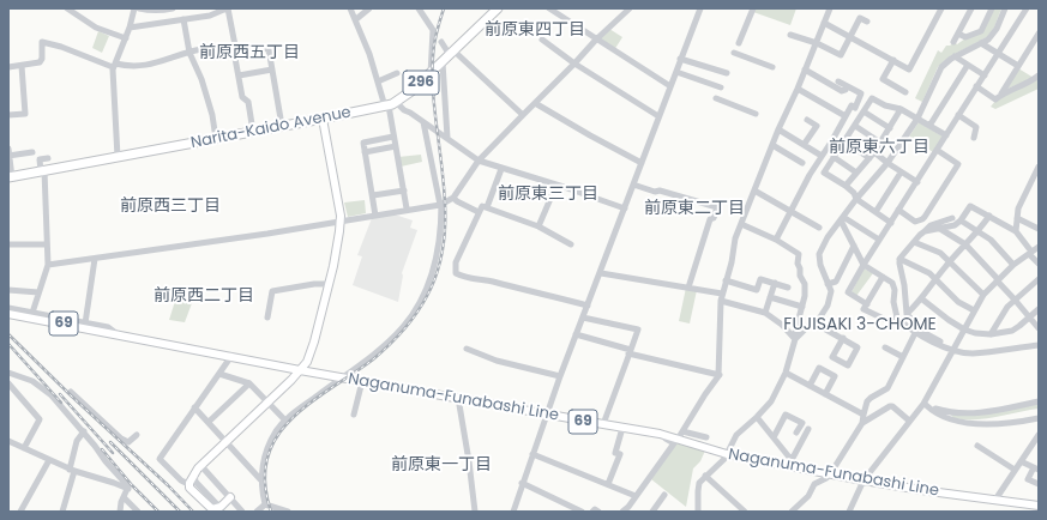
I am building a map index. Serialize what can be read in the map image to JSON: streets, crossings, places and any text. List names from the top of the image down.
{
  "streets": {
    "highway": ["296", "Narita-Kaido Avenue"],
    "main road": ["69", "Naganuma-Funabashi Line"]
  },
  "districts": [
    "前原東四丁目",
    "前原西五丁目",
    "前原東六丁目",
    "前原東三丁目",
    "前原西三丁目",
    "前原東二丁目",
    "前原西二丁目",
    "FUJISAKI 3-CHOME",
    "前原東一丁目"
  ]
}
